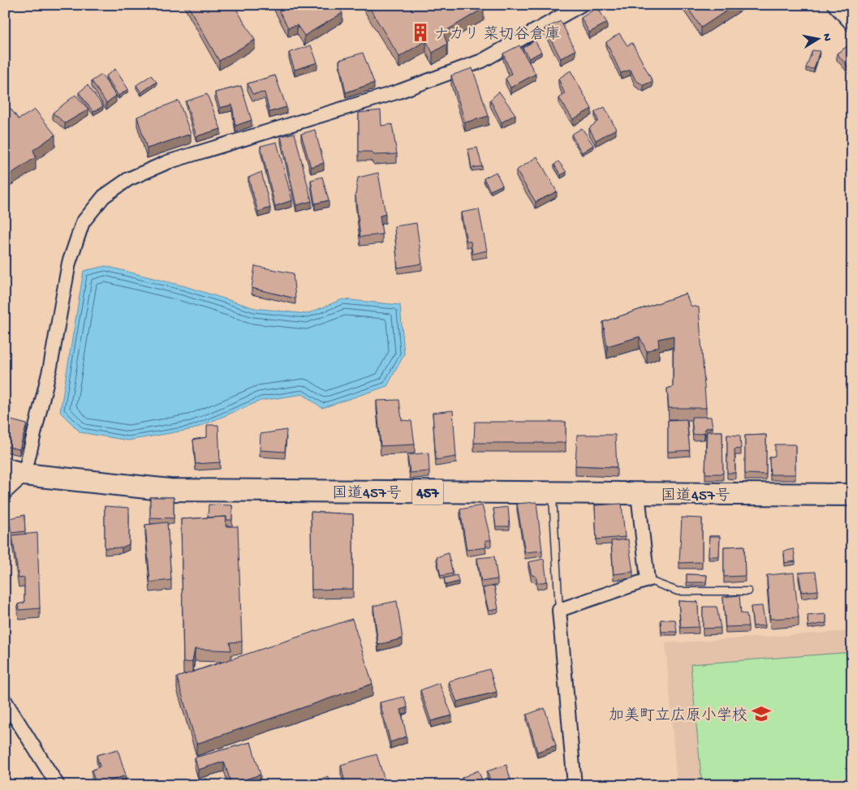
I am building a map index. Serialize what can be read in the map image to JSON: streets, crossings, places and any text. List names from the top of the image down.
{
  "streets": {
    "highway": ["国道457号", "457"]
  },
  "places": {
    "building": ["ナカリ 菜切谷倉庫"],
    "school or university": ["加美町立広原小学校"]
  },
  "north": "right"
}
